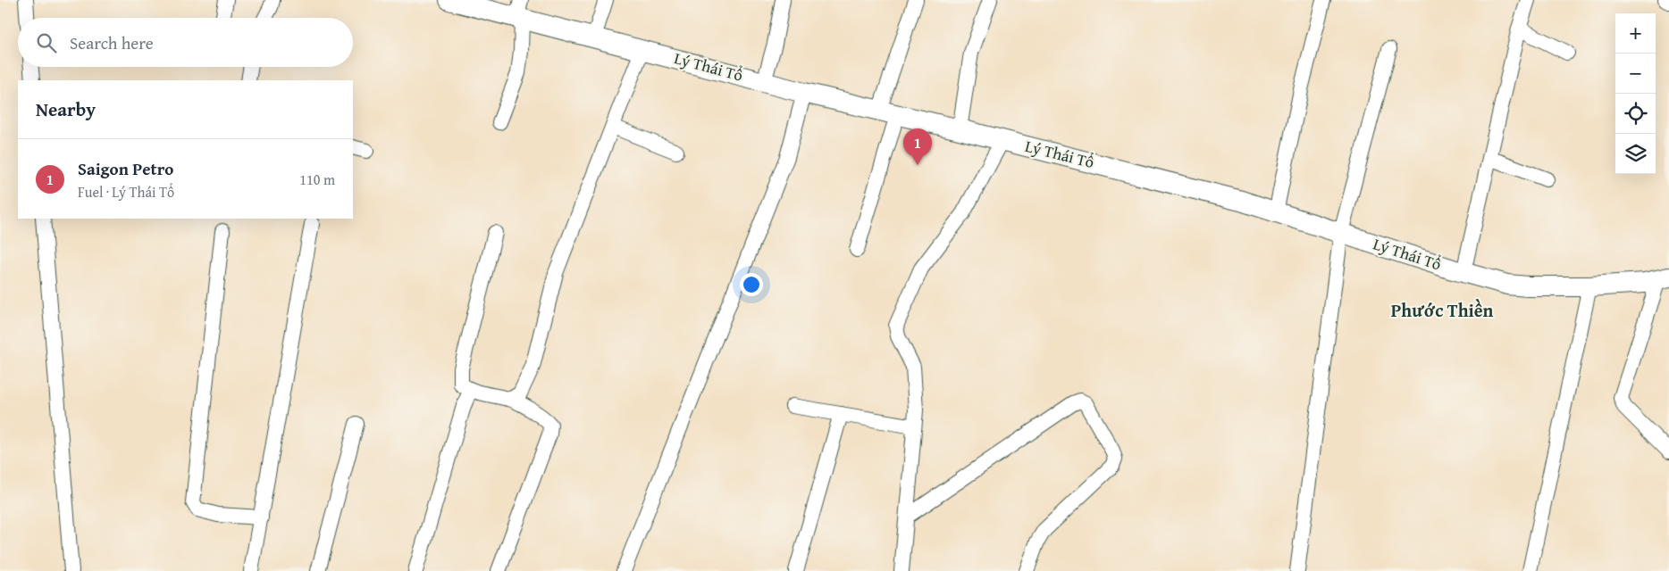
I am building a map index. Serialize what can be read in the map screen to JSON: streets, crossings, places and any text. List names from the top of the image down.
{
  "streets": {
    "main road": ["Lý Thái Tổ"]
  },
  "districts": ["Phước Thiền"],
  "page": {
    "map_buttons": ["+", "−"],
    "search": "Search here",
    "heading": "Nearby",
    "pins": "1",
    "list": [
      {
        "mark": "1",
        "name": "Saigon Petro",
        "note": "Fuel · Lý Thái Tổ",
        "value": "110 m"
      }
    ]
  }
}
